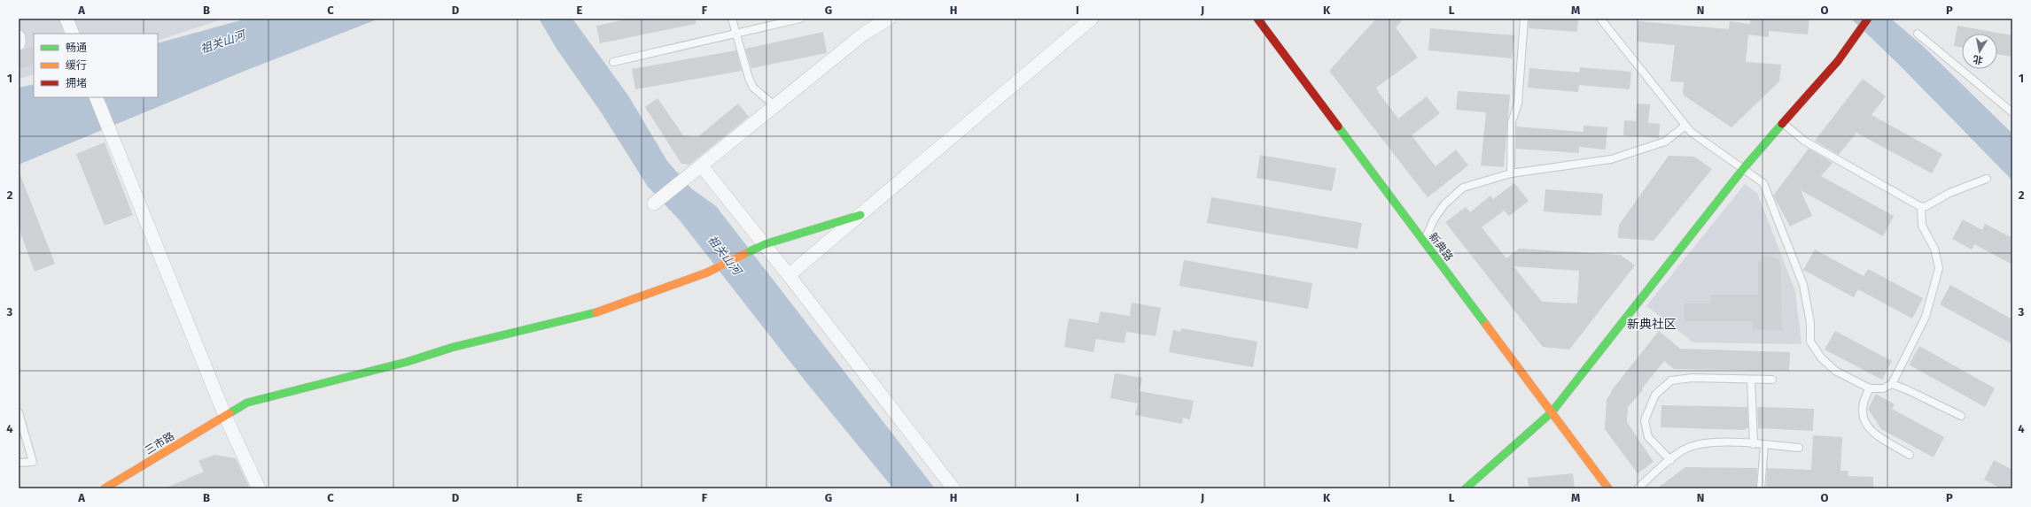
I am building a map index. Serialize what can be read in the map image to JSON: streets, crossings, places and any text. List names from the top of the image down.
{
  "streets": {
    "street": ["新典路", "三市路"]
  },
  "districts": ["新典社区"],
  "water": ["祖关山河"],
  "legend": ["畅通", "缓行", "拥堵"],
  "north": "bottom",
  "grid": {
    "columns": [
      "A",
      "B",
      "C",
      "D",
      "E",
      "F",
      "G",
      "H",
      "I",
      "J",
      "K",
      "L",
      "M",
      "N",
      "O",
      "P"
    ],
    "rows": [
      "1",
      "2",
      "3",
      "4"
    ]
  }
}
